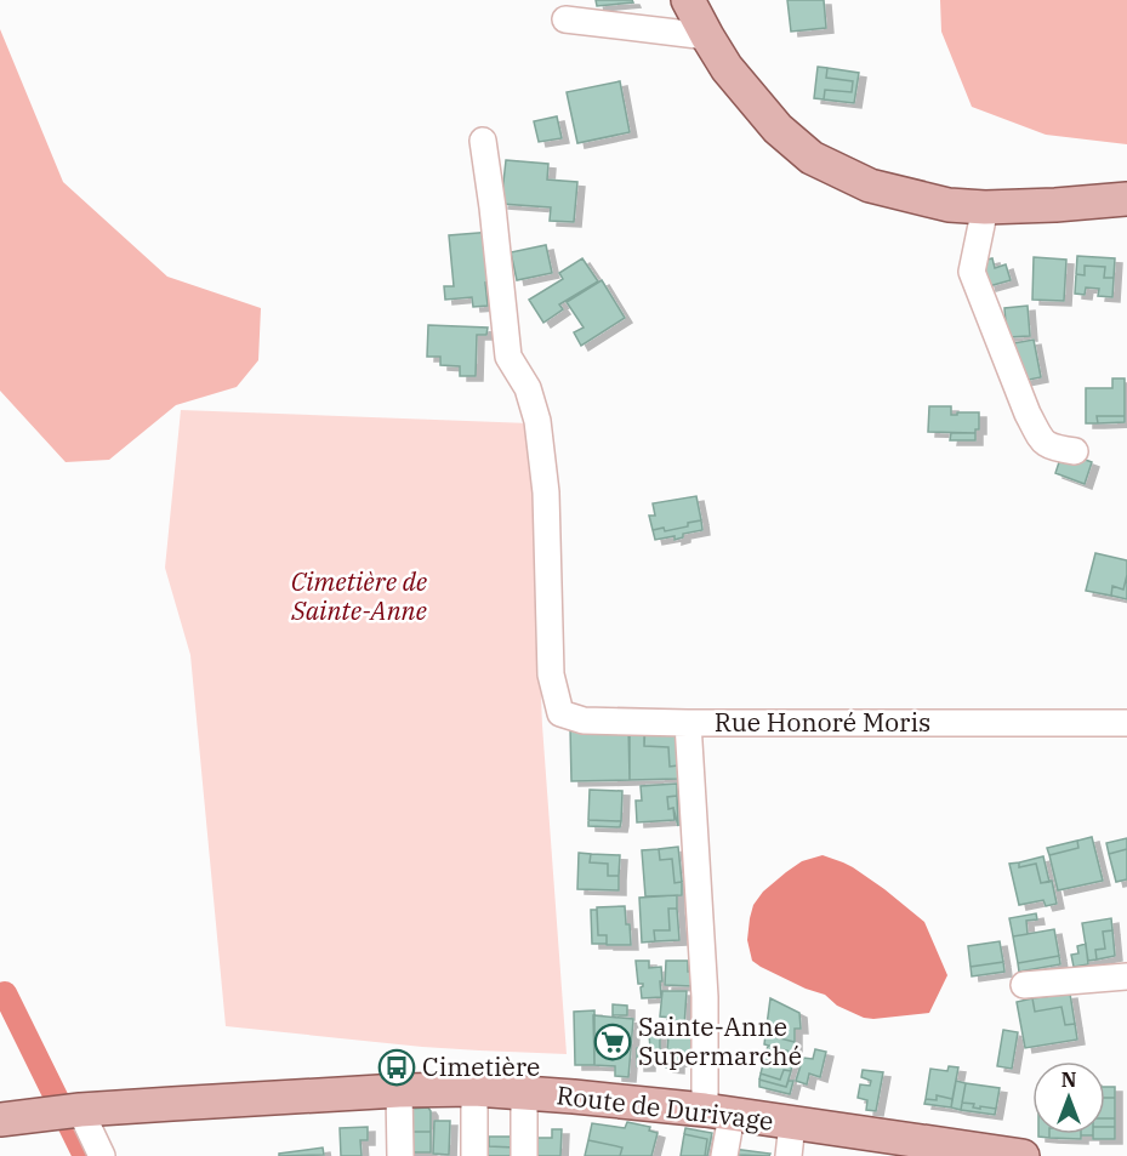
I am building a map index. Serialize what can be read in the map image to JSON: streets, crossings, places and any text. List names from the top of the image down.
{
  "streets": {
    "main road": ["Route de Durivage"],
    "street": ["Rue Honoré Moris"]
  },
  "crossings": [
    ["Rue Honoré Moris", "Route de Durivage"]
  ],
  "parks": ["Cimetière de Sainte-Anne"],
  "places": {
    "supermarket": ["Sainte-Anne Supermarché"],
    "bus stop": ["Cimetière"]
  },
  "north": "top"
}
